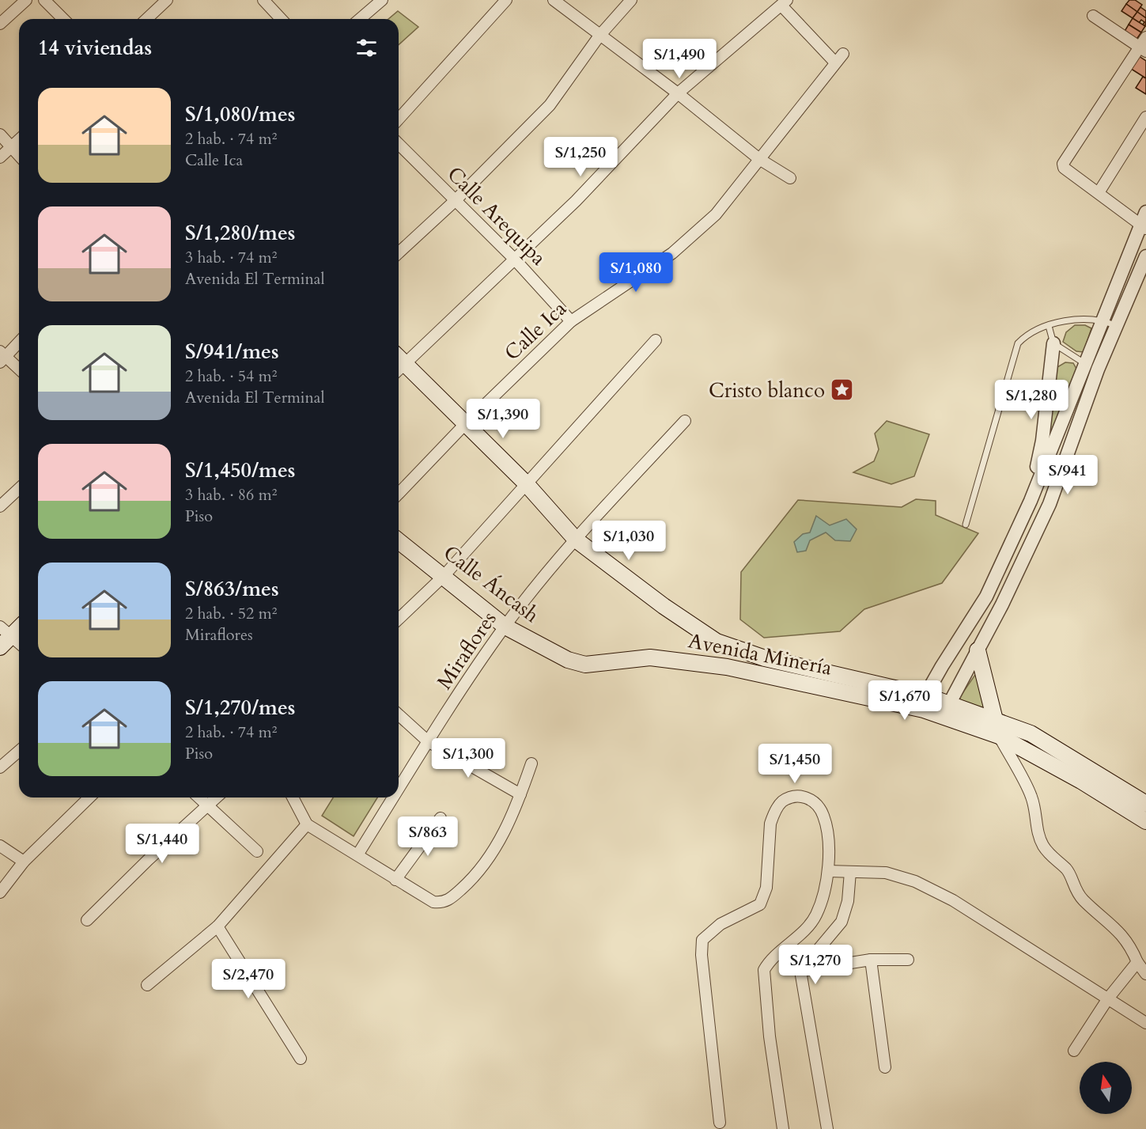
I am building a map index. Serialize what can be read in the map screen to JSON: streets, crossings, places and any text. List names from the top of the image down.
{
  "streets": {
    "main road": ["Calle Áncash", "Avenida Minería"],
    "street": ["Calle Arequipa", "Calle Ica", "Miraflores"]
  },
  "crossings": [
    ["Calle Arequipa", "Calle Ica"],
    ["Calle Ica", "Avenida Minería"],
    ["Calle Áncash", "Miraflores"],
    ["Calle Áncash", "Avenida Minería"],
    ["Miraflores", "Avenida Minería"]
  ],
  "places": {
    "place": ["Cristo blanco"]
  },
  "north": "top",
  "page": {
    "heading": "14 viviendas",
    "price": [
      "S/1,490",
      "S/1,250",
      "S/1,080",
      "S/1,280",
      "S/1,390",
      "S/941",
      "S/1,030",
      "S/1,670",
      "S/1,300",
      "S/1,450",
      "S/863",
      "S/1,440",
      "S/1,270",
      "S/2,470"
    ],
    "list": [
      {
        "name": "S/1,080/mes",
        "note": "2 hab. · 74 m² · Calle Ica"
      },
      {
        "name": "S/1,280/mes",
        "note": "3 hab. · 74 m² · Avenida El Terminal"
      },
      {
        "name": "S/941/mes",
        "note": "2 hab. · 54 m² · Avenida El Terminal"
      },
      {
        "name": "S/1,450/mes",
        "note": "3 hab. · 86 m² · Piso"
      },
      {
        "name": "S/863/mes",
        "note": "2 hab. · 52 m² · Miraflores"
      },
      {
        "name": "S/1,270/mes",
        "note": "2 hab. · 74 m² · Piso"
      }
    ]
  }
}
